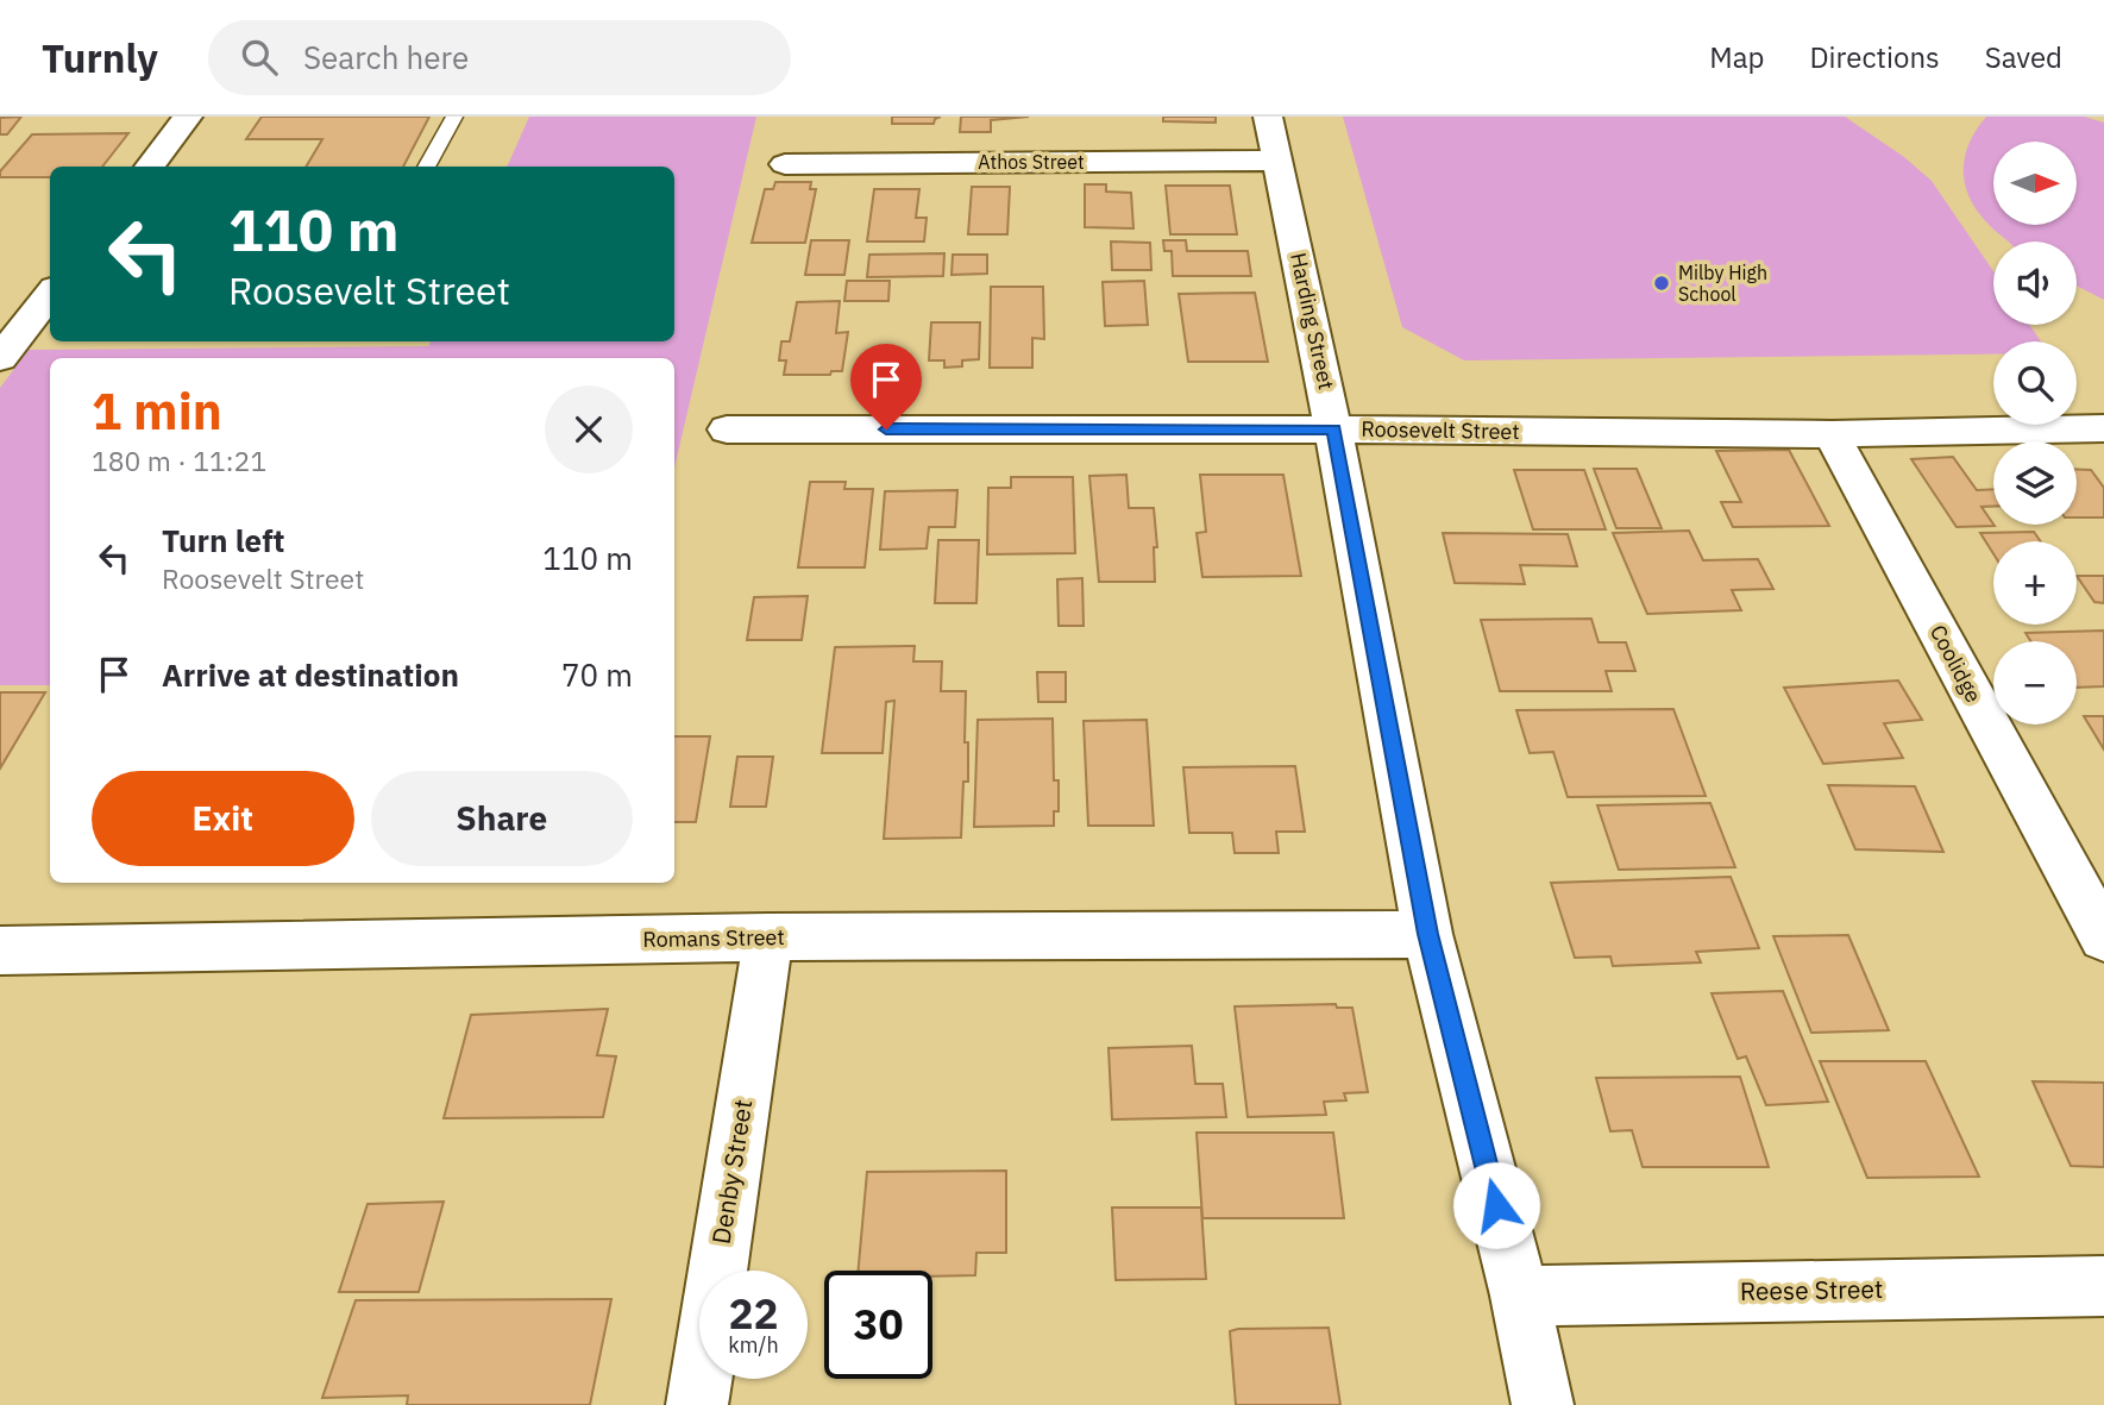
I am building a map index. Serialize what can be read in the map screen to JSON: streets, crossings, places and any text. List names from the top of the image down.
{
  "streets": {
    "street": [
      "Athos Street",
      "Harding Street",
      "Roosevelt Street",
      "Coolidge",
      "Romans Street",
      "Denby Street",
      "Reese Street"
    ]
  },
  "crossings": [
    ["Athos Street", "Harding Street"],
    ["Harding Street", "Roosevelt Street"],
    ["Harding Street", "Romans Street"],
    ["Harding Street", "Reese Street"],
    ["Roosevelt Street", "Coolidge"],
    ["Romans Street", "Denby Street"]
  ],
  "places": ["Milby High School"],
  "north": "right",
  "page": {
    "header": "Turnly",
    "search": "Search here",
    "nav": ["Map", "Directions", "Saved"],
    "map_buttons": ["+", "−"],
    "turn": ["110 m", "Roosevelt Street"],
    "heading": ["1 min", "180 m · 11:21"],
    "list": [
      {
        "name": "Turn left",
        "note": "Roosevelt Street",
        "value": "110 m"
      },
      {
        "name": "Arrive at destination",
        "value": "70 m"
      }
    ],
    "buttons": ["Exit", "Share"],
    "speed": "22 km/h",
    "limit": "30"
  }
}
